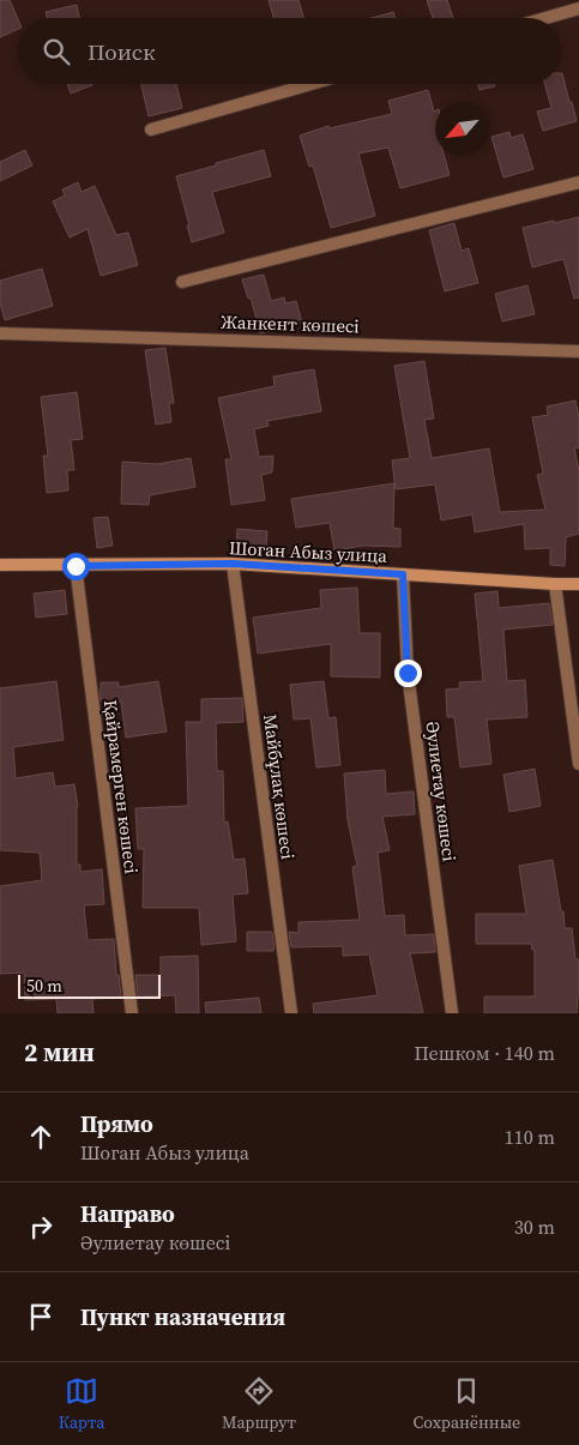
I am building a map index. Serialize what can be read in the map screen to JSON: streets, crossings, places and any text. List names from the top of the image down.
{
  "streets": {
    "street": [
      "Жанкент көшесі",
      "Шоган Абыз улица",
      "Қайрамерген көшесі",
      "Майбұлақ көшесі",
      "Әулиетау көшесі"
    ]
  },
  "crossings": [
    ["Шоган Абыз улица", "Қайрамерген көшесі"],
    ["Шоган Абыз улица", "Майбұлақ көшесі"],
    ["Шоган Абыз улица", "Әулиетау көшесі"]
  ],
  "scale_bar": "50 m",
  "north": "bottom left",
  "page": {
    "search": "Поиск",
    "scale": "50 m",
    "heading": ["2 мин", "Пешком · 140 m"],
    "list": [
      ["Прямо", "Шоган Абыз улица", "110 m"],
      ["Направо", "Әулиетау көшесі", "30 m"],
      "Пункт назначения"
    ],
    "nav": ["Карта", "Маршрут", "Сохранённые"]
  }
}
